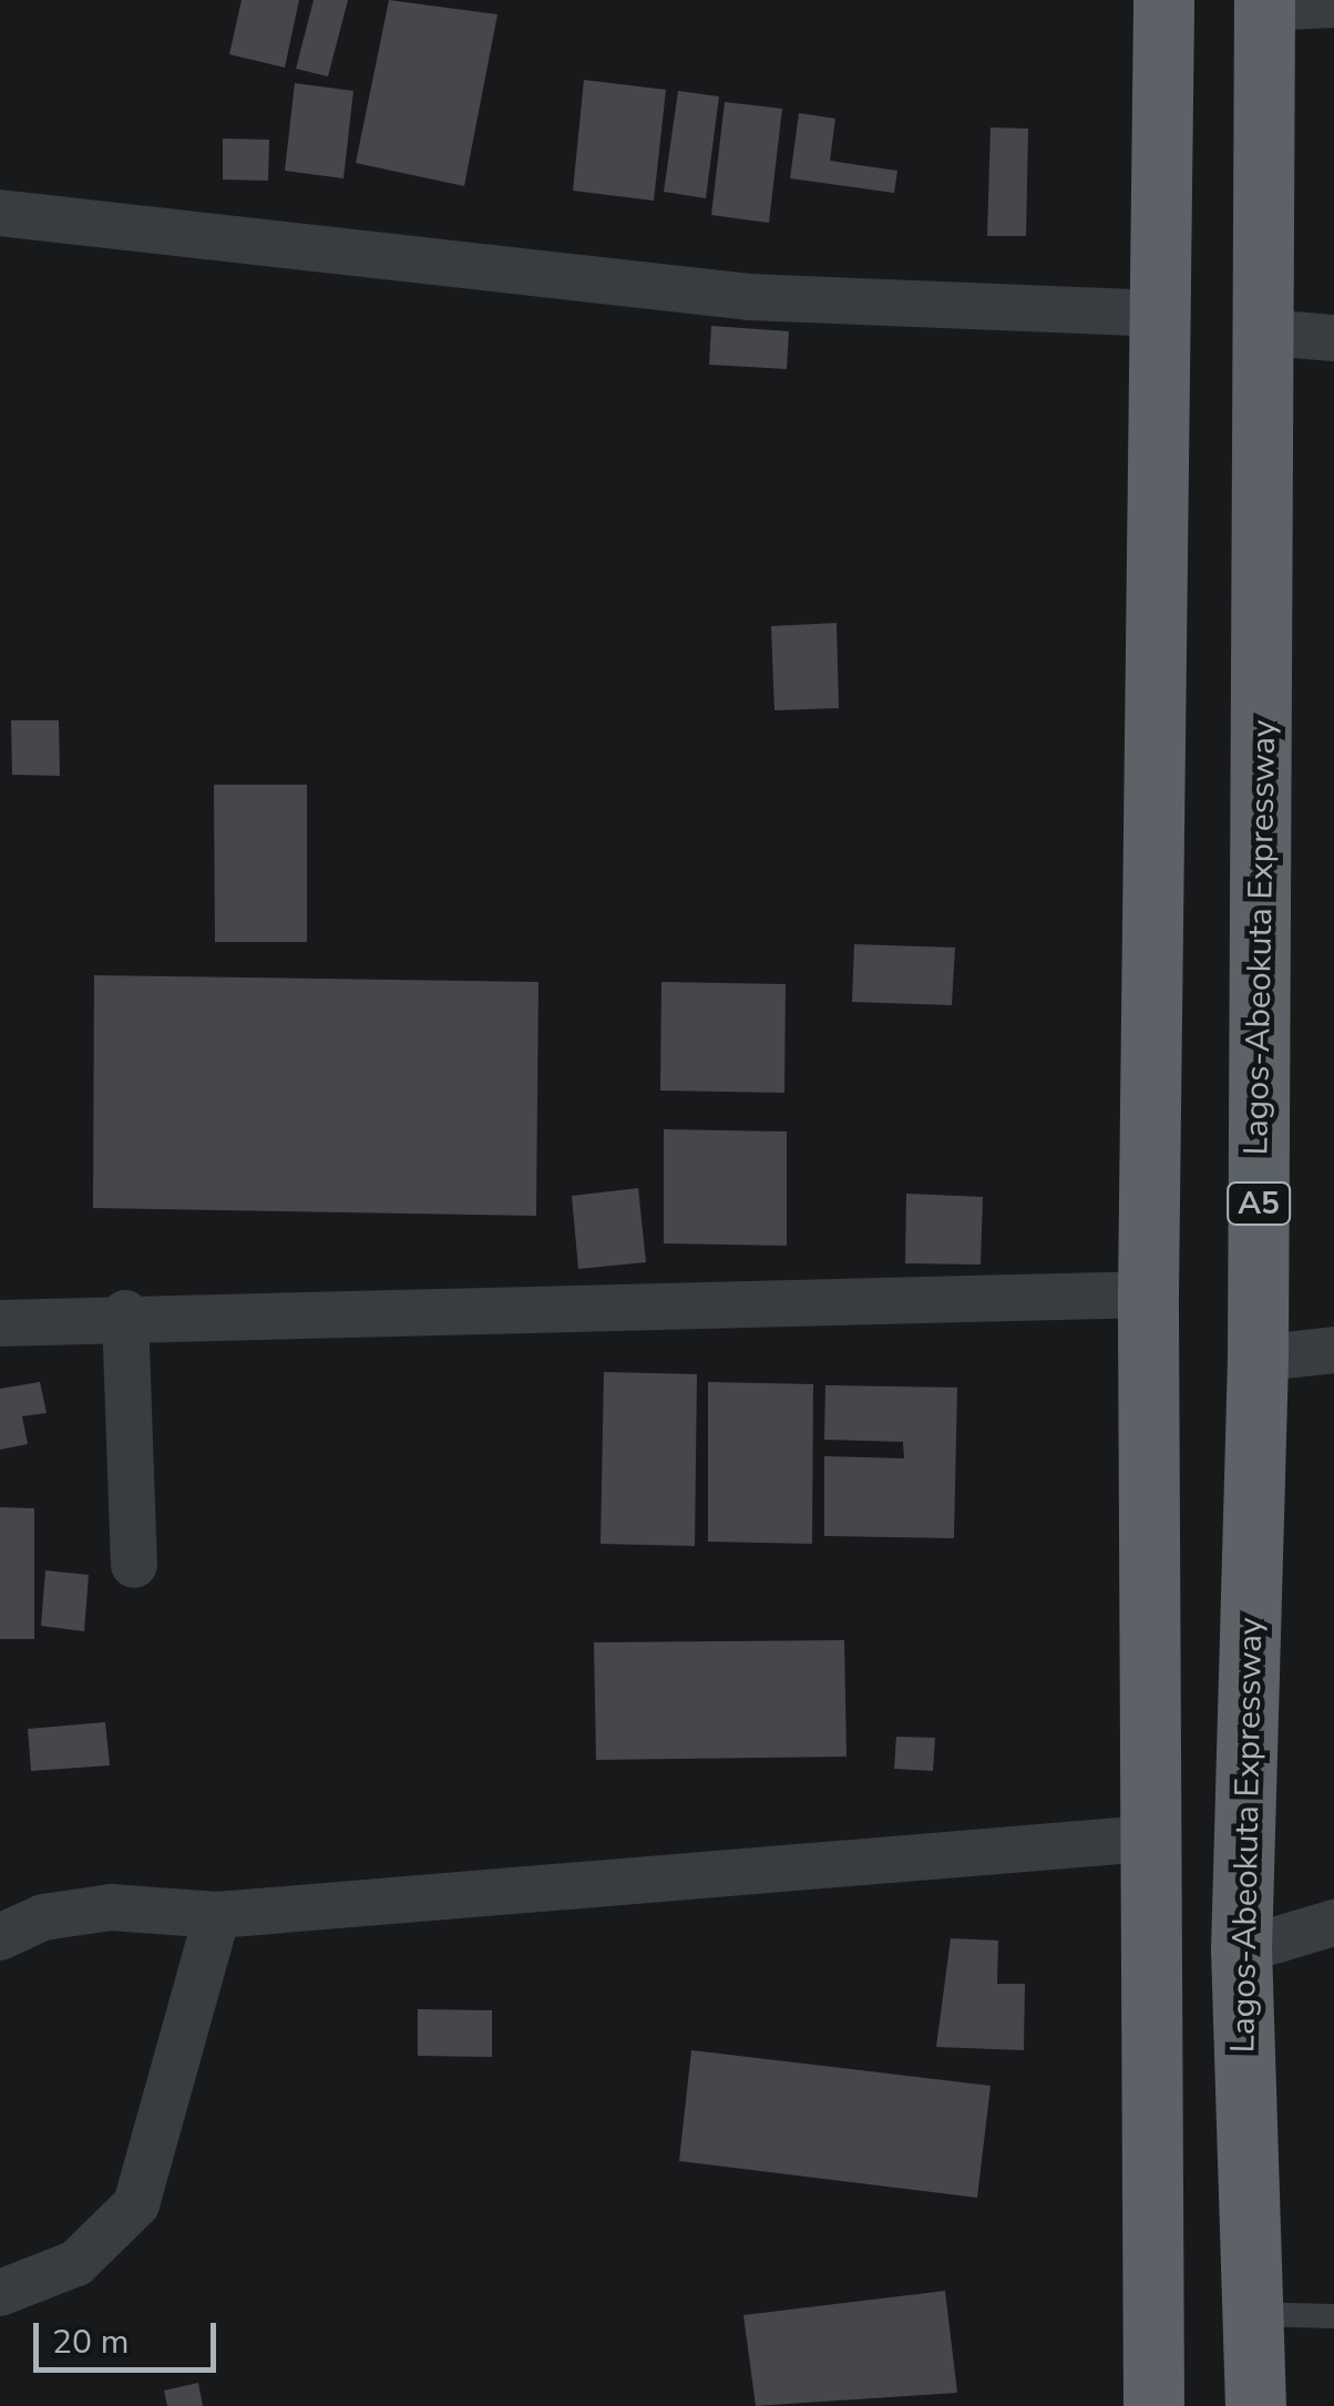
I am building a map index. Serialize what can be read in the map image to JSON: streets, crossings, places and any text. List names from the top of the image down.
{
  "streets": {
    "highway": ["Lagos-Abeokuta Expressway", "A5"]
  },
  "scale_bar": "20 m"
}
